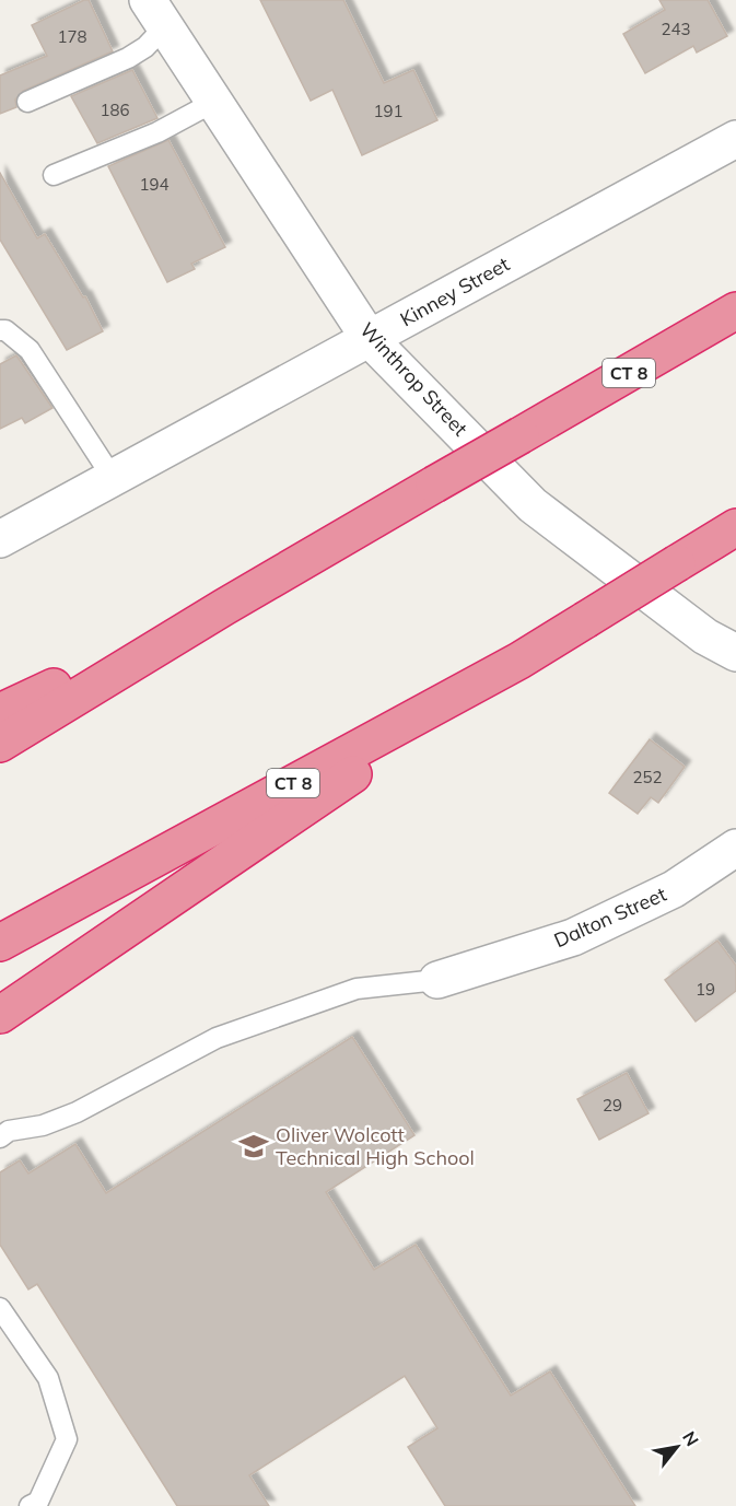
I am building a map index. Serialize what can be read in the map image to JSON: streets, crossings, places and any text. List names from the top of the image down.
{
  "streets": {
    "highway": ["CT 8"],
    "street": ["Kinney Street", "Winthrop Street", "Dalton Street"]
  },
  "crossings": [
    ["Kinney Street", "Winthrop Street"]
  ],
  "places": {
    "school or university": ["Oliver Wolcott Technical High School"]
  },
  "house_numbers": [
    "243",
    "178",
    "186",
    "191",
    "194",
    "252",
    "19",
    "29"
  ],
  "north": "top right"
}
